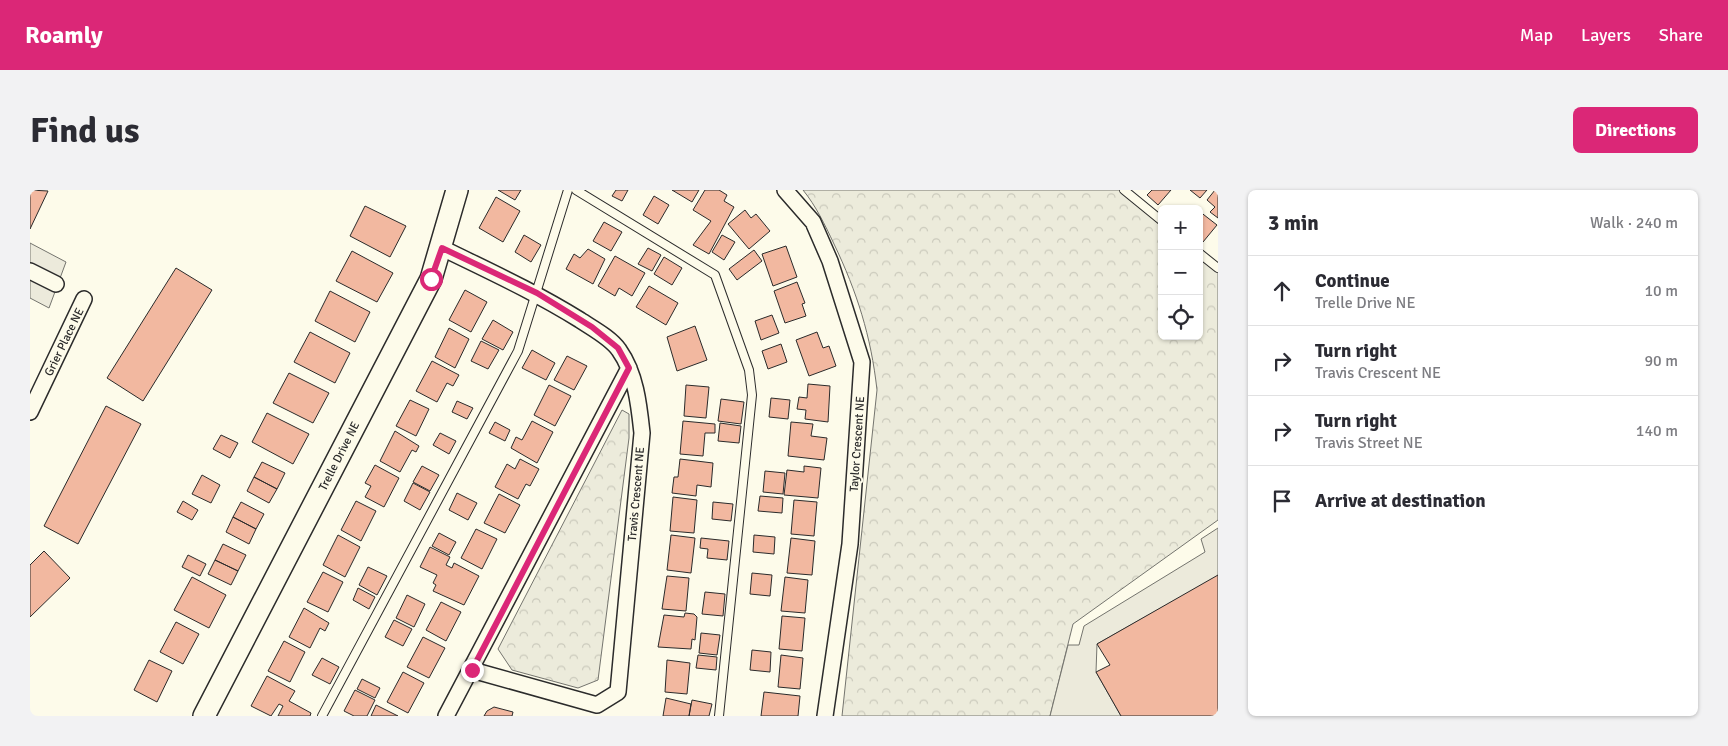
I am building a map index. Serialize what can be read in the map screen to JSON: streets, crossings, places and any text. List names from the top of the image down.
{
  "streets": {
    "street": [
      "Grier Place NE",
      "Taylor Crescent NE",
      "Trelle Drive NE",
      "Travis Crescent NE"
    ]
  },
  "crossings": [
    ["Trelle Drive NE", "Travis Crescent NE"]
  ],
  "page": {
    "header": "Roamly",
    "nav": ["Map", "Layers", "Share"],
    "buttons": "Directions",
    "title": "Find us",
    "heading": ["3 min", "Walk · 240 m"],
    "map_buttons": ["+", "−"],
    "list": [
      ["Continue", "Trelle Drive NE", "10 m"],
      ["Turn right", "Travis Crescent NE", "90 m"],
      ["Turn right", "Travis Street NE", "140 m"],
      "Arrive at destination"
    ]
  }
}
